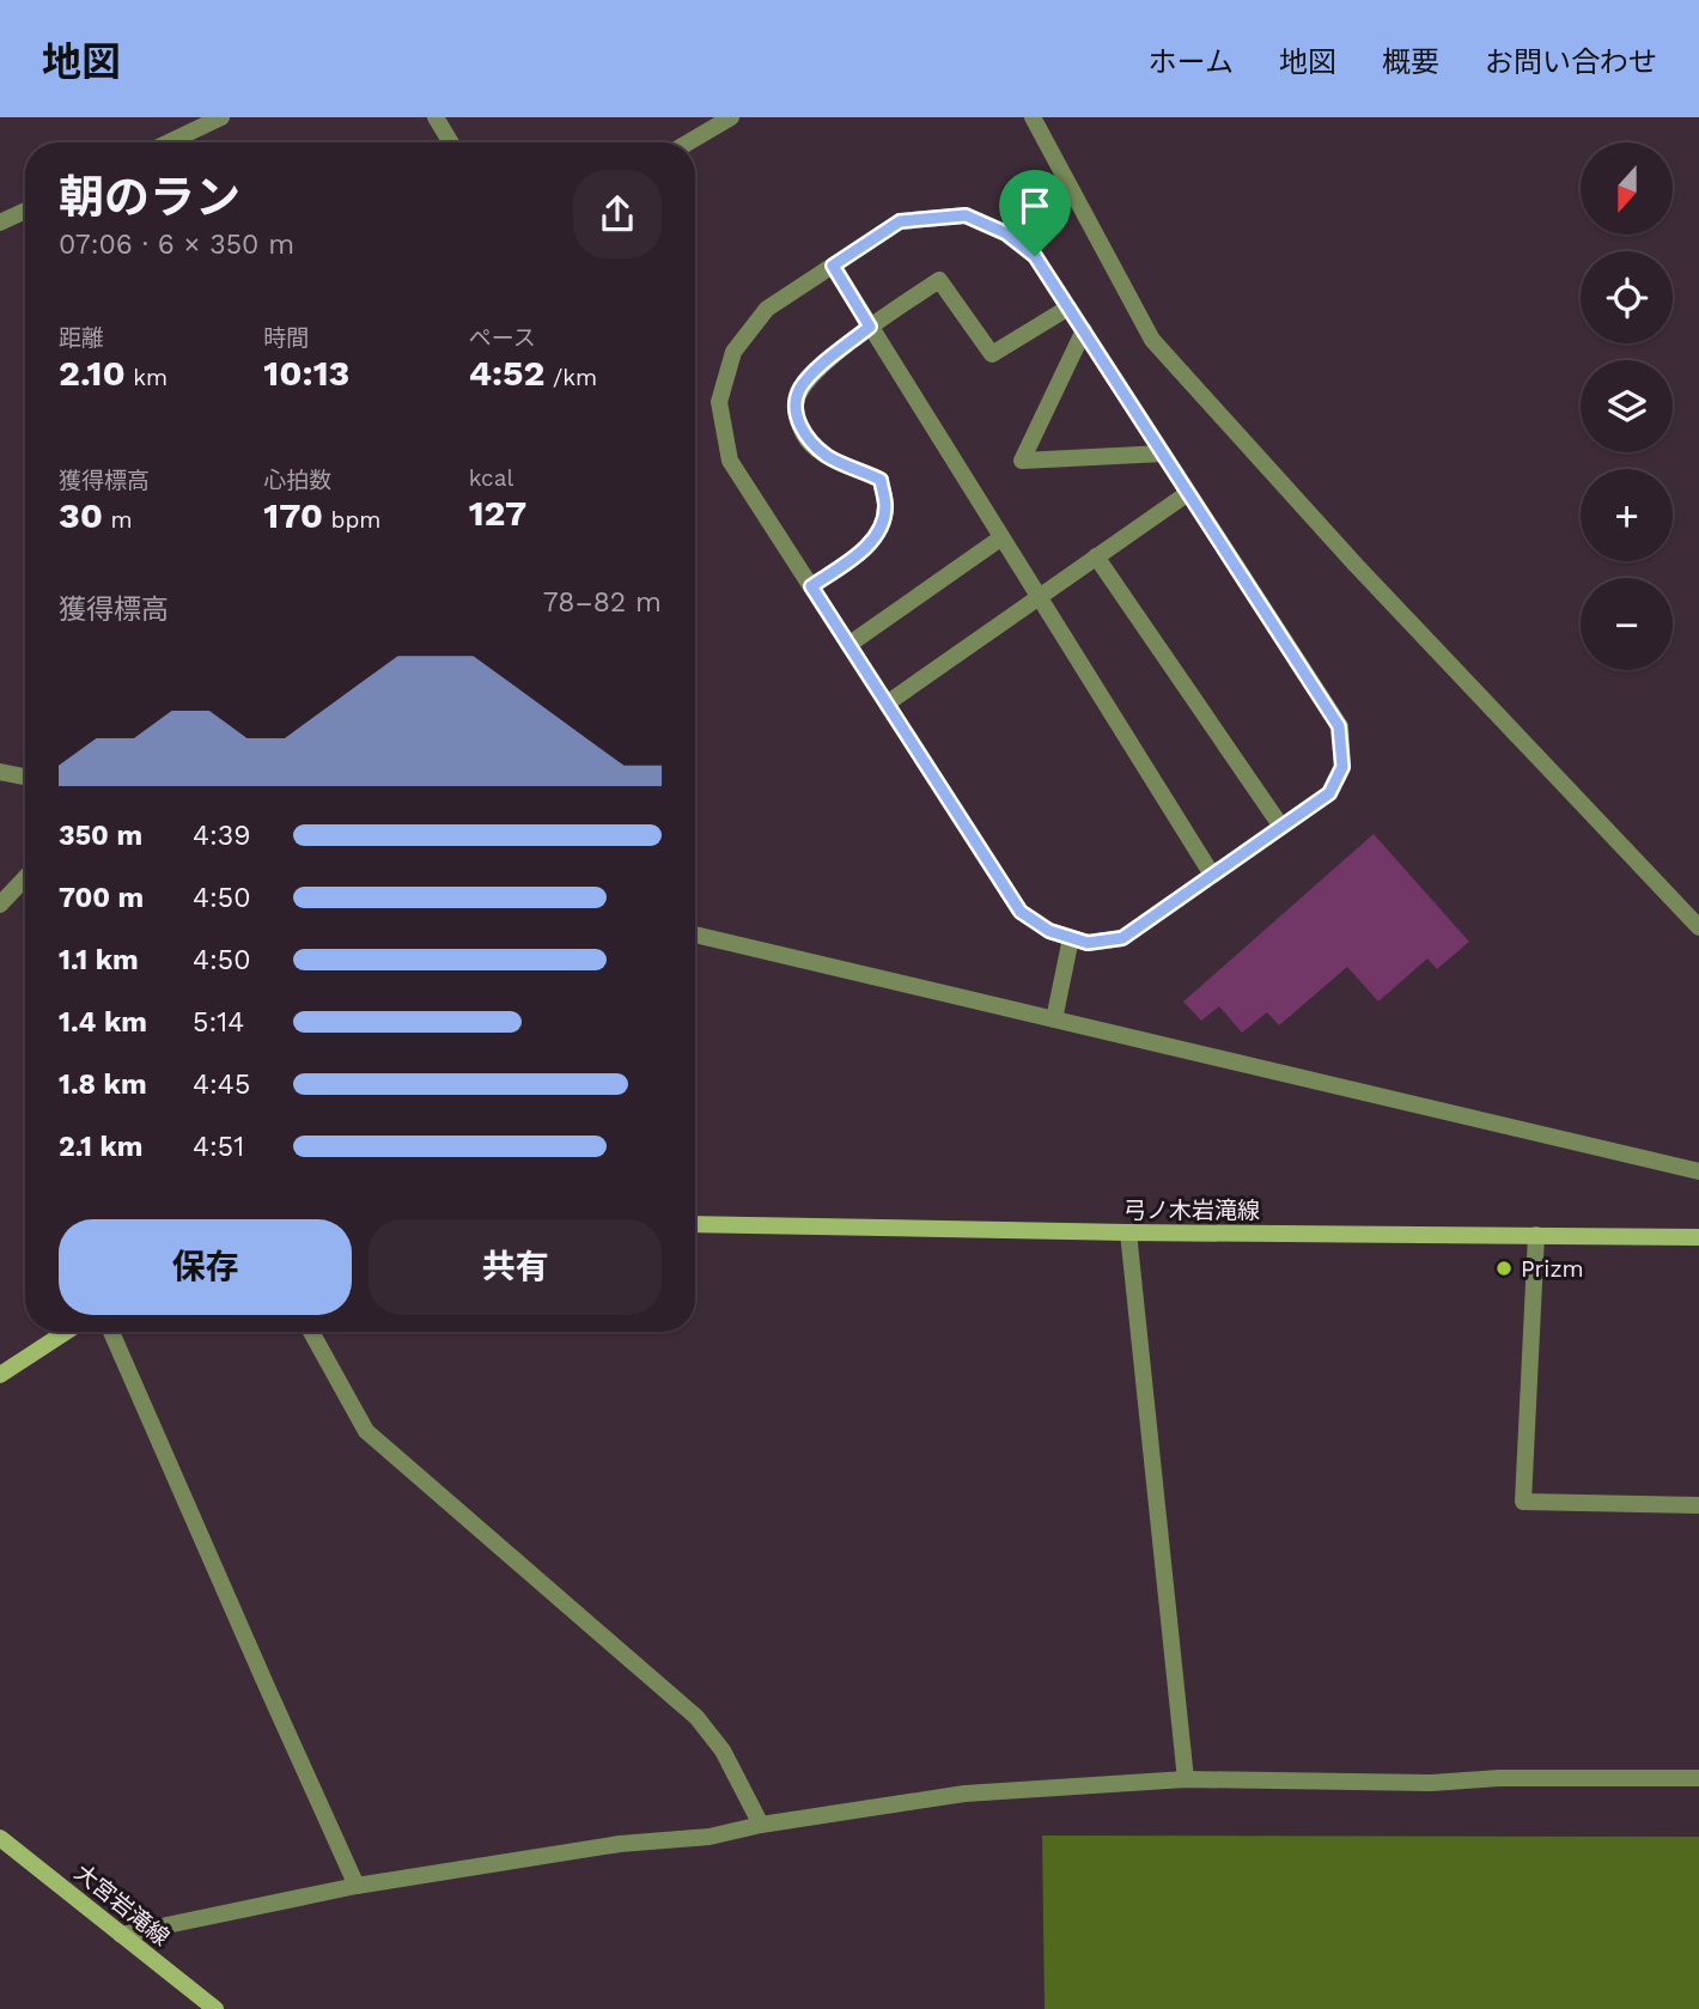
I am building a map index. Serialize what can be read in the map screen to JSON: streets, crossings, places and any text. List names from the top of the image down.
{
  "streets": {
    "main road": ["弓ノ木岩滝線", "大宮岩滝線"]
  },
  "places": ["Prizm"],
  "north": "bottom",
  "page": {
    "header": "地図",
    "nav": [
      "ホーム",
      "地図",
      "概要",
      "お問い合わせ"
    ],
    "map_buttons": ["+", "−"],
    "heading": ["朝のラン", "07:06 · 6 × 350 m"],
    "stats": [
      ["距離", "2.10 km"],
      ["時間", "10:13"],
      ["ペース", "4:52 /km"],
      ["獲得標高", "30 m"],
      ["心拍数", "170 bpm"],
      ["kcal", "127"]
    ],
    "chart": ["獲得標高", "78–82 m"],
    "list": [
      {
        "name": "350 m",
        "note": "4:39"
      },
      {
        "name": "700 m",
        "note": "4:50"
      },
      {
        "name": "1.1 km",
        "note": "4:50"
      },
      {
        "name": "1.4 km",
        "note": "5:14"
      },
      {
        "name": "1.8 km",
        "note": "4:45"
      },
      {
        "name": "2.1 km",
        "note": "4:51"
      }
    ],
    "buttons": ["保存", "共有"]
  }
}
